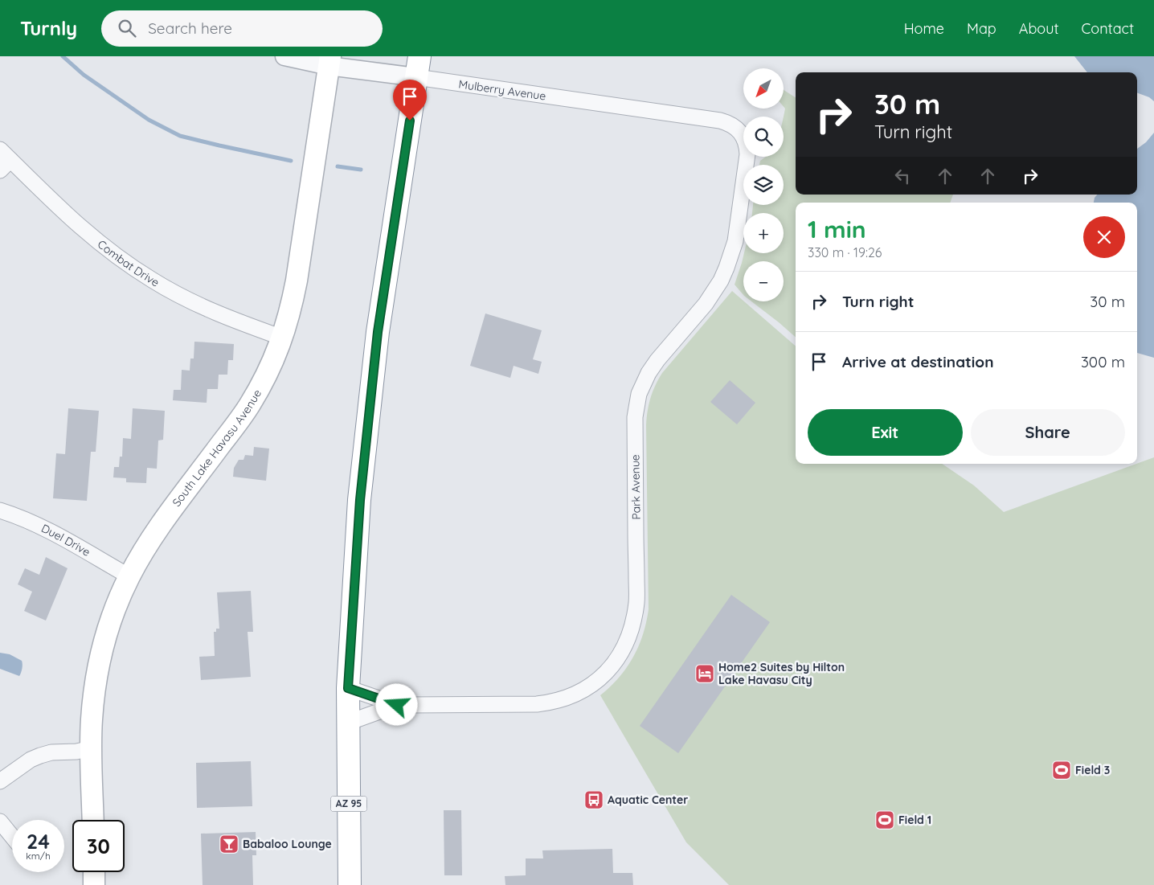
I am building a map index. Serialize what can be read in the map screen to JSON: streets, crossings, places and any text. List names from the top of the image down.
{
  "streets": {
    "highway": ["AZ 95"],
    "main road": ["South Lake Havasu Avenue"],
    "street": [
      "Mulberry Avenue",
      "Combat Drive",
      "Park Avenue",
      "Duel Drive"
    ]
  },
  "crossings": [
    ["Mulberry Avenue", "South Lake Havasu Avenue"],
    ["Mulberry Avenue", "Park Avenue"],
    ["Mulberry Avenue", "AZ 95"],
    ["Combat Drive", "South Lake Havasu Avenue"],
    ["South Lake Havasu Avenue", "Duel Drive"],
    ["Park Avenue", "AZ 95"]
  ],
  "places": {
    "hotel": ["Home2 Suites by Hilton Lake Havasu City"],
    "sports": ["Field 3", "Field 1"],
    "bus stop": ["Aquatic Center"],
    "bar": ["Babaloo Lounge"]
  },
  "north": "bottom left",
  "page": {
    "header": "Turnly",
    "search": "Search here",
    "nav": [
      "Home",
      "Map",
      "About",
      "Contact"
    ],
    "map_buttons": ["+", "−"],
    "turn": ["30 m", "Turn right"],
    "heading": ["1 min", "330 m · 19:26"],
    "list": [
      {
        "name": "Turn right",
        "value": "30 m"
      },
      {
        "name": "Arrive at destination",
        "value": "300 m"
      }
    ],
    "buttons": ["Exit", "Share"],
    "speed": "24 km/h",
    "limit": "30"
  }
}
